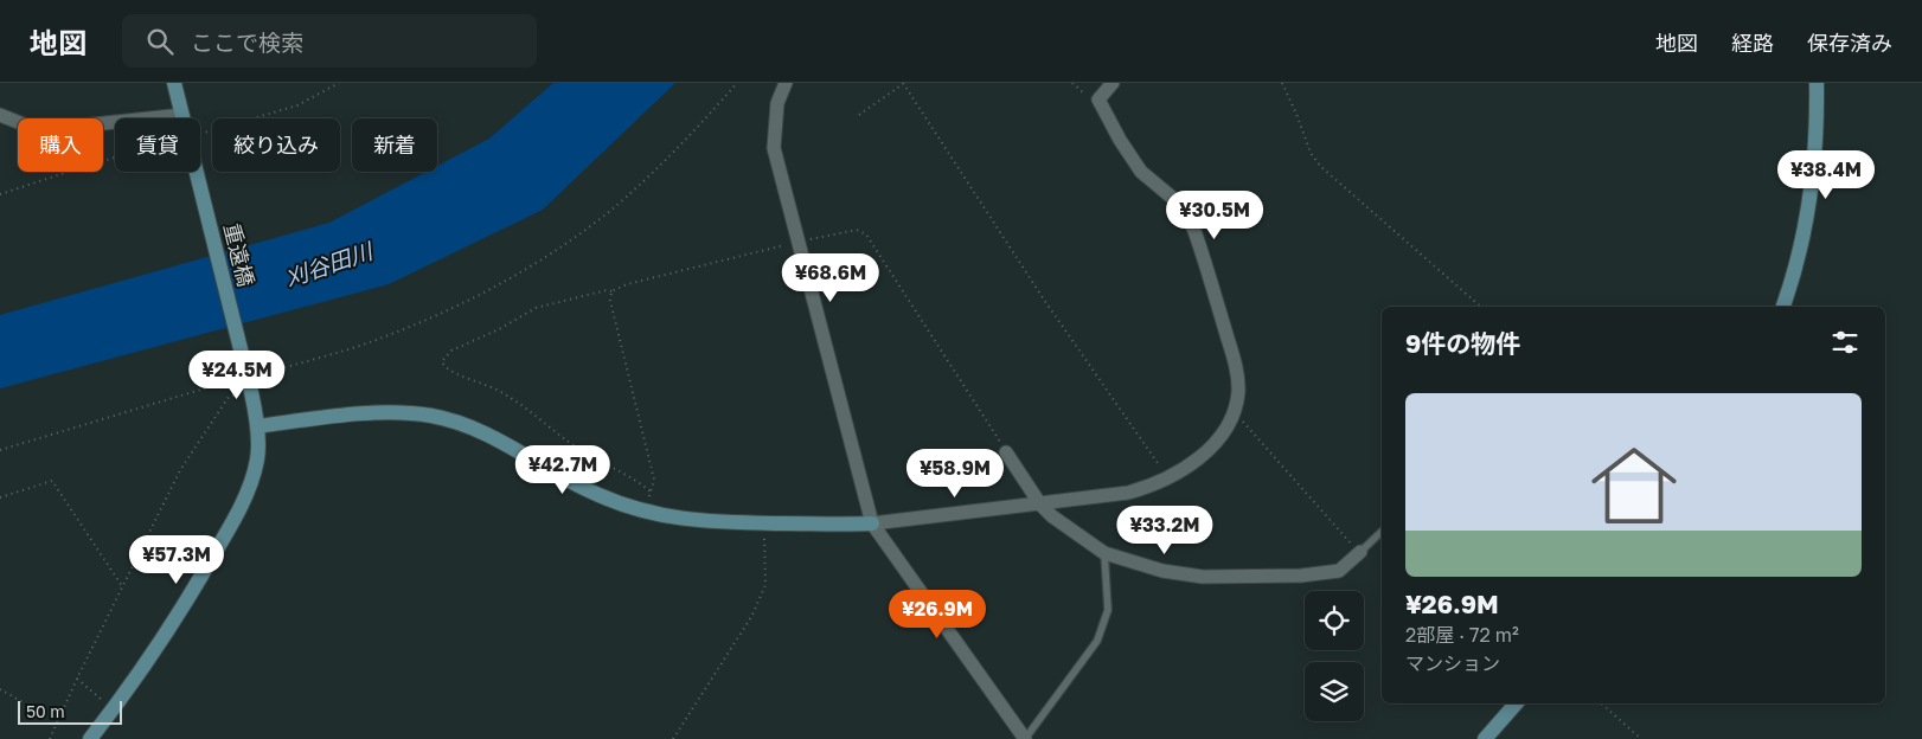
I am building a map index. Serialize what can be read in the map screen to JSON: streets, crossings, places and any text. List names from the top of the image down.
{
  "streets": {
    "main road": ["重遠橋"]
  },
  "water": ["刈谷田川"],
  "scale_bar": "50 m",
  "page": {
    "header": "地図",
    "search": "ここで検索",
    "nav": ["地図", "経路", "保存済み"],
    "chip": [
      "購入",
      "賃貸",
      "絞り込み",
      "新着"
    ],
    "price": [
      "¥38.4M",
      "¥30.5M",
      "¥68.6M",
      "¥24.5M",
      "¥42.7M",
      "¥58.9M",
      "¥33.2M",
      "¥57.3M",
      "¥26.9M"
    ],
    "heading": "9件の物件",
    "list": [
      {
        "name": "¥26.9M",
        "note": "2部屋 · 72 m² · マンション"
      }
    ],
    "scale": "50 m"
  }
}
